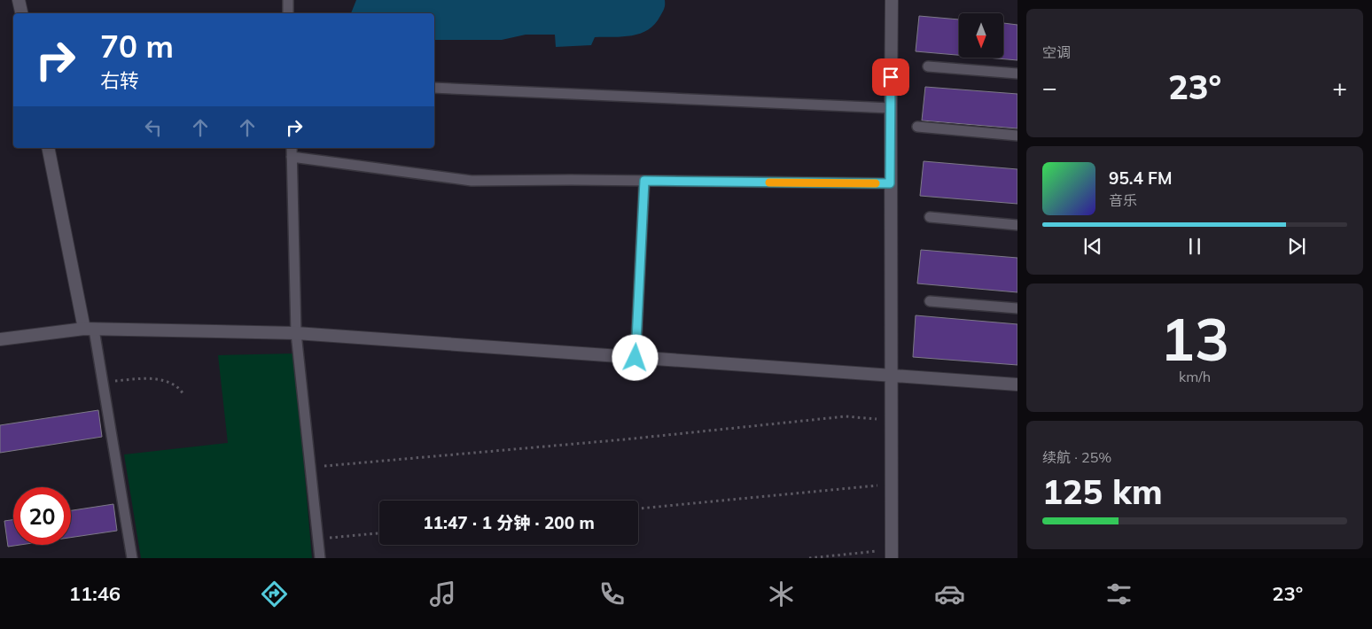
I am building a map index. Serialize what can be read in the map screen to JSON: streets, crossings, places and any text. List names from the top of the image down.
{
  "north": "bottom",
  "page": {
    "tile": [
      "空调",
      ["13", "km/h"],
      ["续航 · 25%", "125 km"]
    ],
    "turn": ["70 m", "右转"],
    "heat": ["−", "23°", "+"],
    "song": ["95.4 FM", "音乐"],
    "limit": "20",
    "trip": "11:47 · 1 分钟 · 200 m",
    "tabs": ["11:46", "23°"]
  }
}
